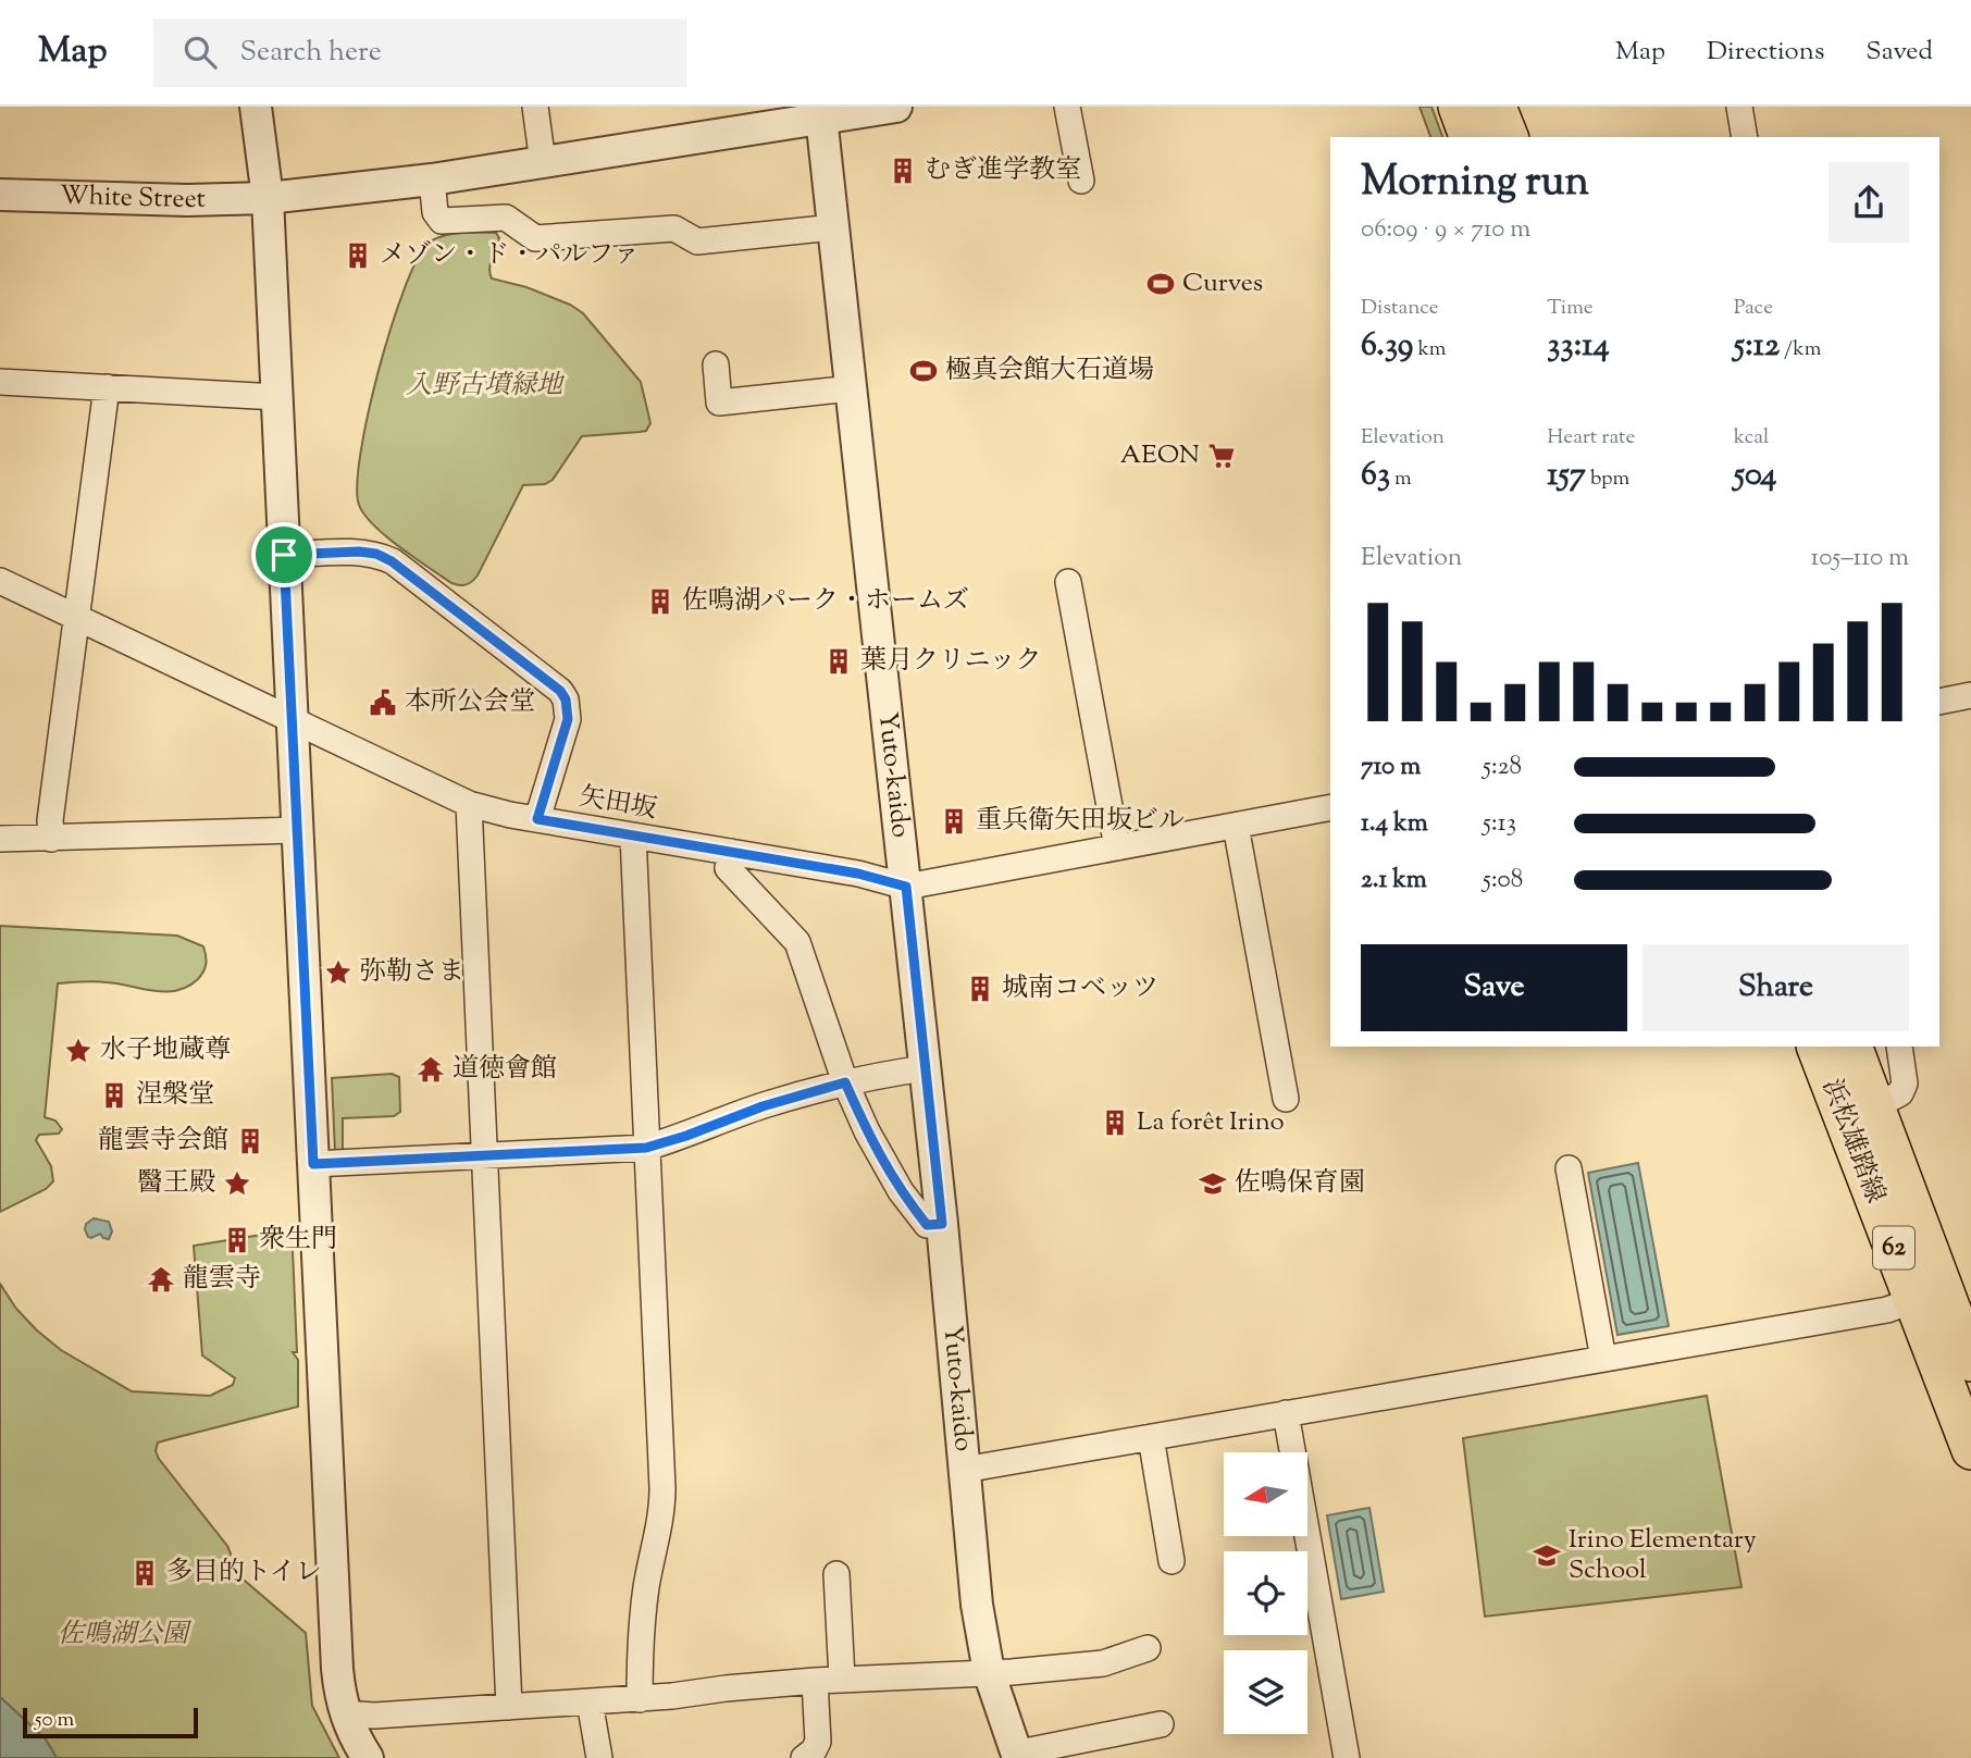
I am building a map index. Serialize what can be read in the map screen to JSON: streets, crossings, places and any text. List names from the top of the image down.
{
  "streets": {
    "main road": ["浜松雄踏線", "62"],
    "street": ["White Street", "Yuto-kaido", "矢田坂"]
  },
  "crossings": [
    ["White Street", "Yuto-kaido"],
    ["Yuto-kaido", "矢田坂"]
  ],
  "parks": ["入野古墳緑地", "佐鳴湖公園"],
  "places": {
    "building": [
      "むぎ進学教室",
      "メゾン・ド・パルファ",
      "佐鳴湖パーク・ホームズ",
      "葉月クリニック",
      "重兵衛矢田坂ビル",
      "城南コベッツ",
      "涅槃堂",
      "La forêt Irino",
      "龍雲寺会館",
      "衆生門",
      "多目的トイレ"
    ],
    "sports": ["Curves", "極真会館大石道場"],
    "supermarket": ["AEON"],
    "public building": ["本所公会堂"],
    "place": ["弥勒さま", "水子地蔵尊", "醫王殿"],
    "temple": ["道徳會館", "龍雲寺"],
    "school or university": ["佐鳴保育園", "Irino Elementary School"]
  },
  "scale_bar": "50 m",
  "north": "left",
  "page": {
    "header": "Map",
    "search": "Search here",
    "nav": ["Map", "Directions", "Saved"],
    "heading": ["Morning run", "06:09 · 9 × 710 m"],
    "stats": [
      ["Distance", "6.39 km"],
      ["Time", "33:14"],
      ["Pace", "5:12 /km"],
      ["Elevation", "63 m"],
      ["Heart rate", "157 bpm"],
      ["kcal", "504"]
    ],
    "chart": ["Elevation", "105–110 m"],
    "list": [
      {
        "name": "710 m",
        "note": "5:28"
      },
      {
        "name": "1.4 km",
        "note": "5:13"
      },
      {
        "name": "2.1 km",
        "note": "5:08"
      }
    ],
    "buttons": ["Save", "Share"],
    "scale": "50 m"
  }
}
